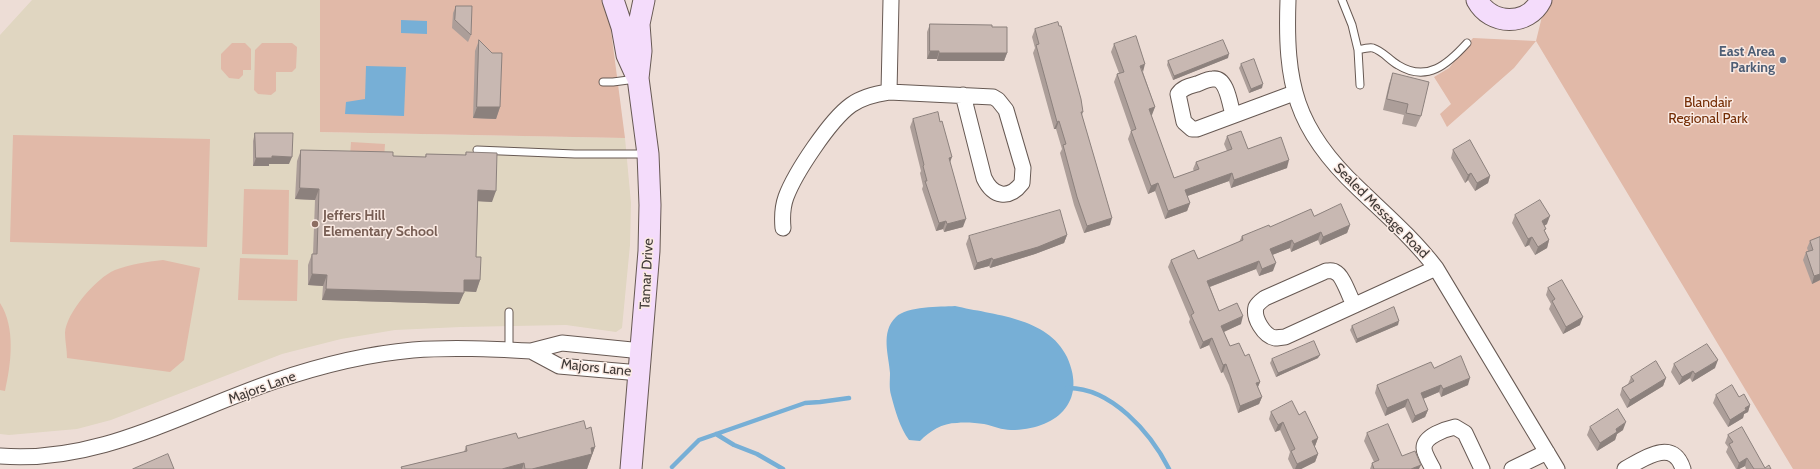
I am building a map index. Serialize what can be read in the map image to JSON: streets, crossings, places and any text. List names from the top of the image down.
{
  "streets": {
    "street": ["Sealed Message Road", "Tamar Drive", "Majors Lane"]
  },
  "crossings": [
    ["Tamar Drive", "Majors Lane"]
  ],
  "parks": ["Blandair Regional Park"],
  "places": ["East Area Parking", "Jeffers Hill Elementary School"]
}
